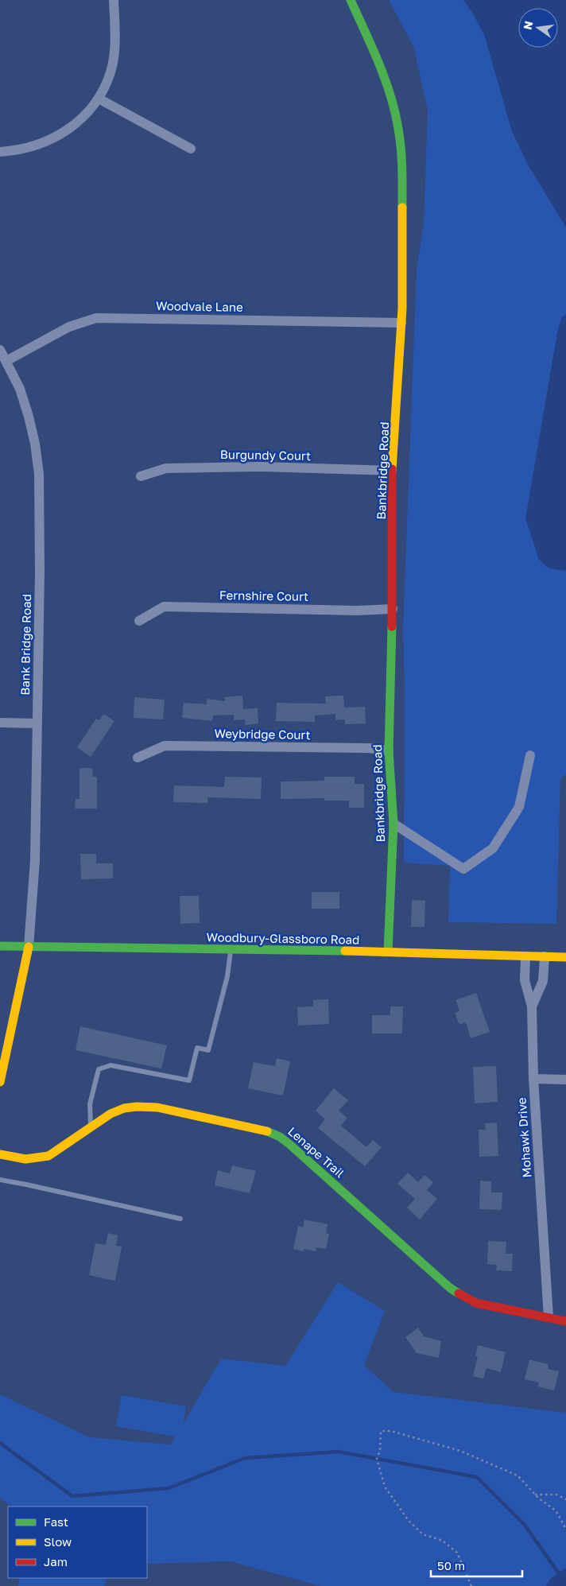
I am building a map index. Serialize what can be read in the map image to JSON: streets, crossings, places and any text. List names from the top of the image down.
{
  "streets": {
    "street": [
      "Woodvale Lane",
      "Burgundy Court",
      "Bankbridge Road",
      "Fernshire Court",
      "Bank Bridge Road",
      "Weybridge Court",
      "Woodbury-Glassboro Road",
      "Mohawk Drive",
      "Lenape Trail"
    ]
  },
  "crossings": [
    ["Woodvale Lane", "Bankbridge Road"],
    ["Woodvale Lane", "Bank Bridge Road"],
    ["Burgundy Court", "Bankbridge Road"],
    ["Bankbridge Road", "Fernshire Court"],
    ["Bankbridge Road", "Weybridge Court"],
    ["Bankbridge Road", "Woodbury-Glassboro Road"],
    ["Bank Bridge Road", "Woodbury-Glassboro Road"],
    ["Woodbury-Glassboro Road", "Mohawk Drive"],
    ["Mohawk Drive", "Lenape Trail"]
  ],
  "legend": ["Fast", "Slow", "Jam"],
  "scale_bar": "50 m",
  "north": "left"
}
